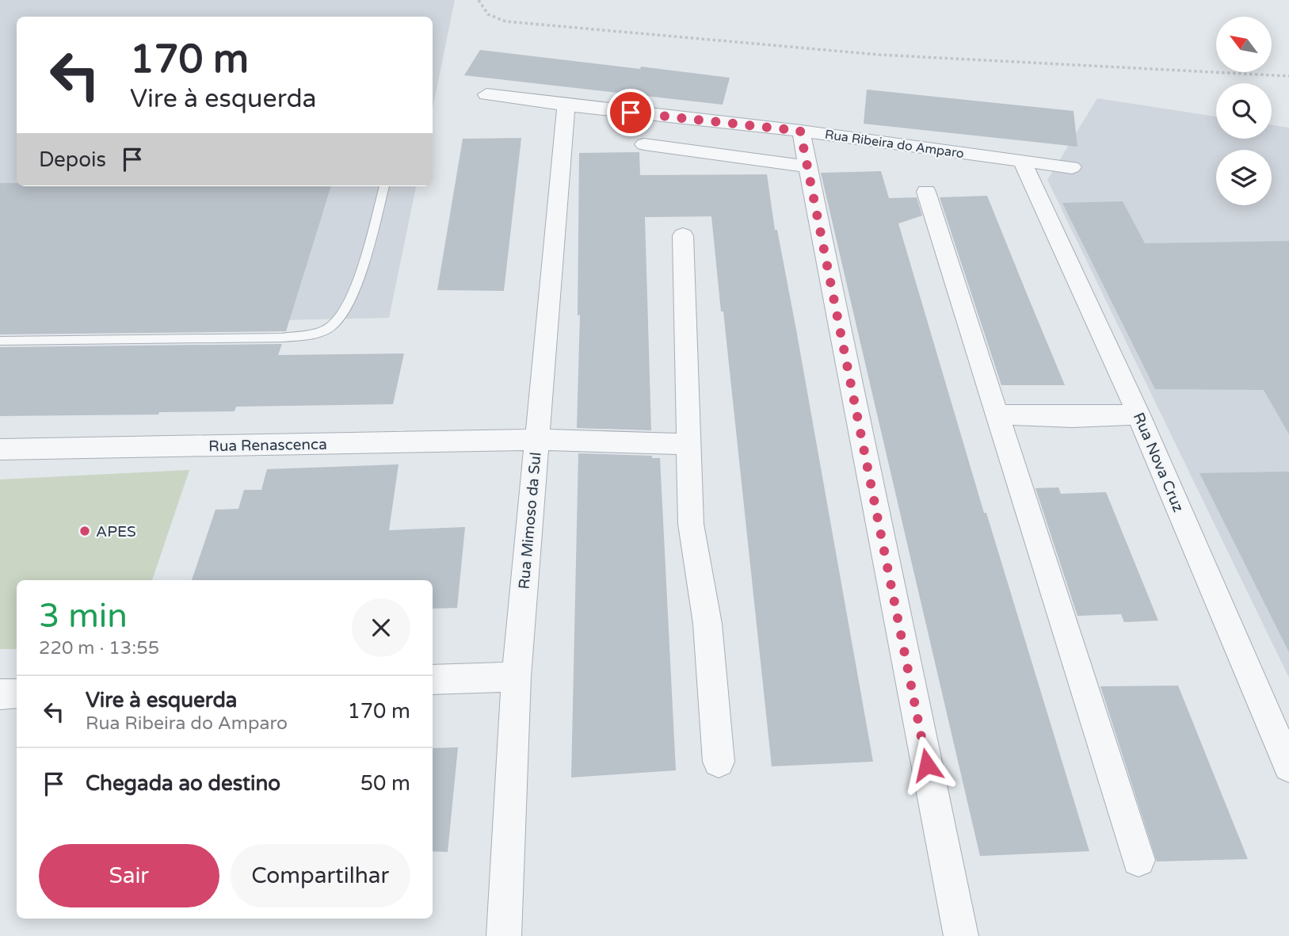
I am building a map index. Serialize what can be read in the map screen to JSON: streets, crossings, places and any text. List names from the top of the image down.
{
  "streets": {
    "street": [
      "Rua Ribeira do Amparo",
      "Rua Renascenca",
      "Rua Nova Cruz",
      "Rua Mimoso da Sul"
    ]
  },
  "crossings": [
    ["Rua Ribeira do Amparo", "Rua Nova Cruz"],
    ["Rua Ribeira do Amparo", "Rua Mimoso da Sul"],
    ["Rua Renascenca", "Rua Mimoso da Sul"]
  ],
  "places": ["APES"],
  "north": "top left",
  "page": {
    "turn": ["170 m", "Vire à esquerda"],
    "then": "Depois",
    "heading": ["3 min", "220 m · 13:55"],
    "list": [
      {
        "name": "Vire à esquerda",
        "note": "Rua Ribeira do Amparo",
        "value": "170 m"
      },
      {
        "name": "Chegada ao destino",
        "value": "50 m"
      }
    ],
    "buttons": ["Sair", "Compartilhar"]
  }
}
